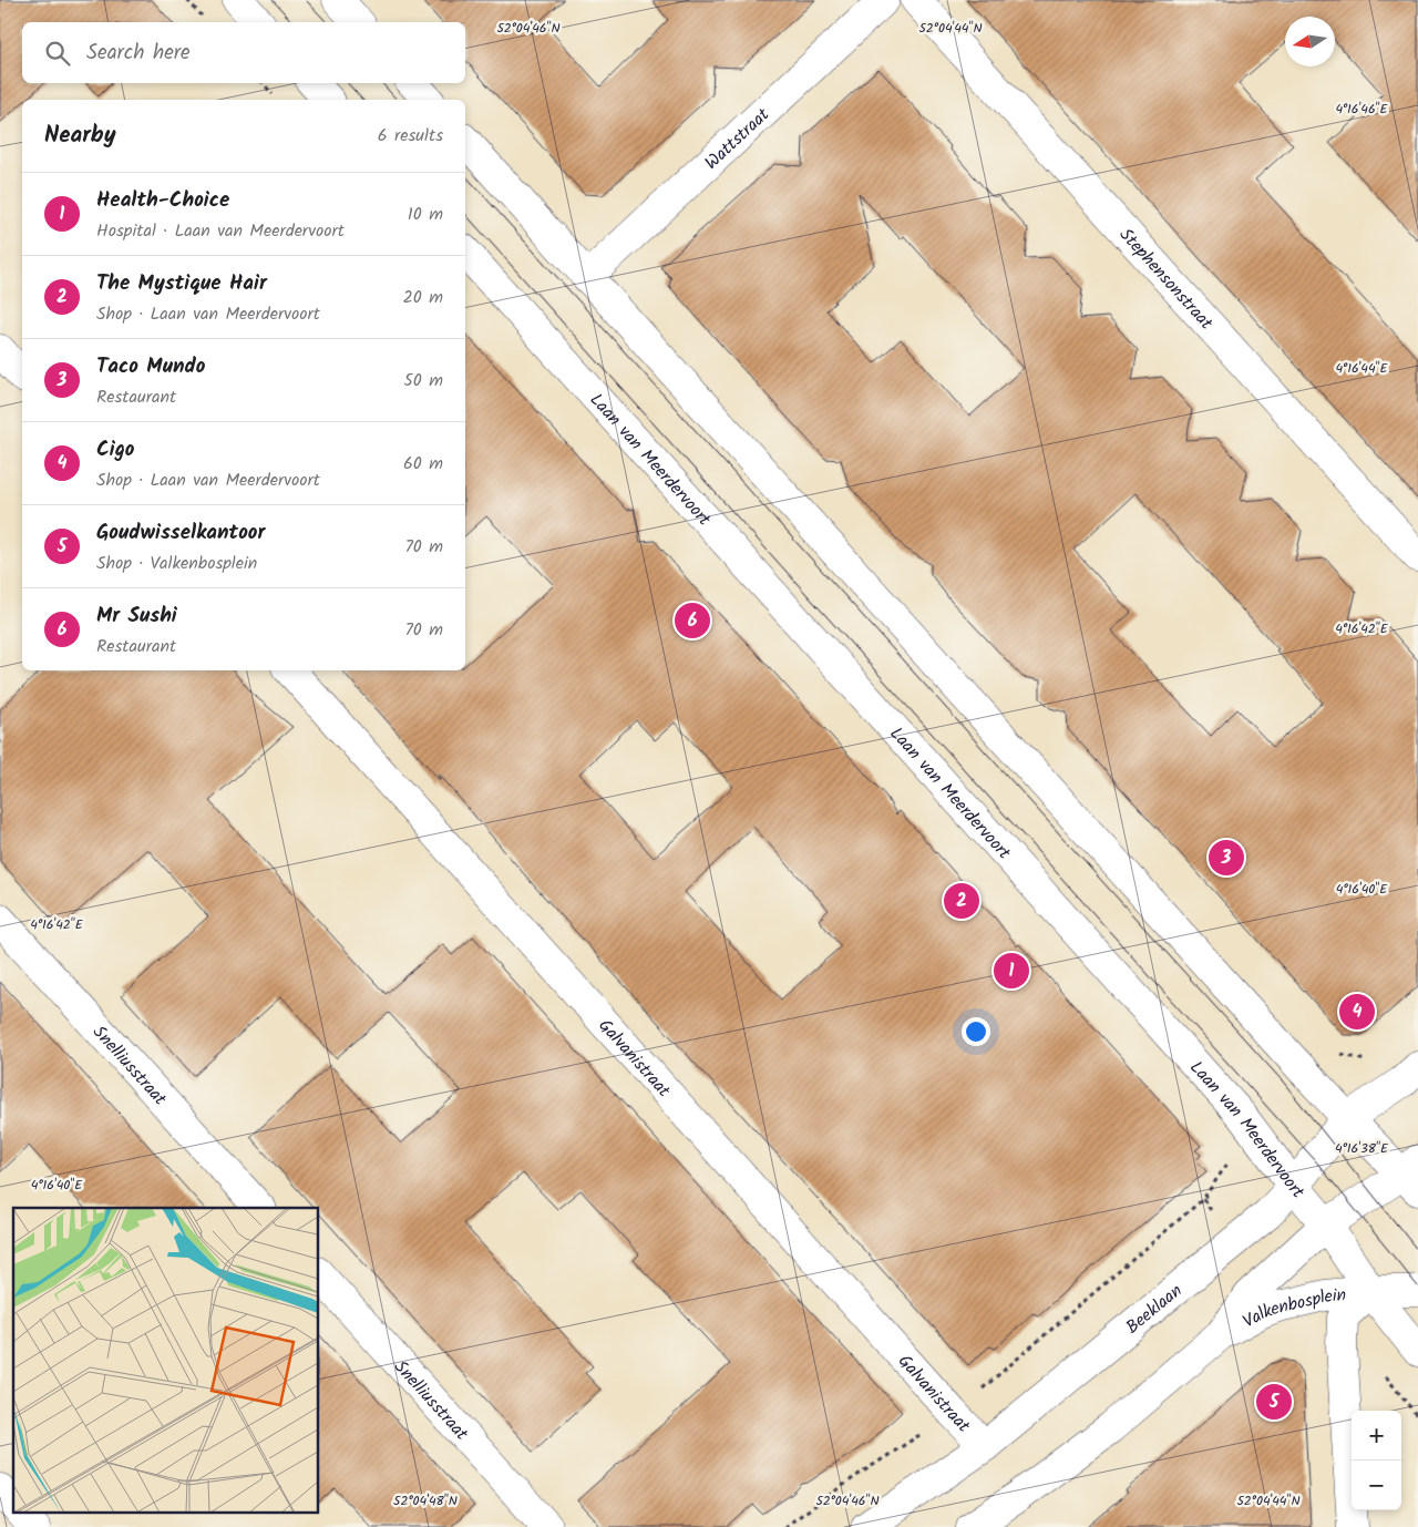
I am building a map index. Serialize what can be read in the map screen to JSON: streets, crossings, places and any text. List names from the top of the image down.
{
  "streets": {
    "street": [
      "Wattstraat",
      "Stephensonstraat",
      "Laan van Meerdervoort",
      "Galvanistraat",
      "Snelliusstraat",
      "Beeklaan",
      "Valkenbosplein"
    ]
  },
  "crossings": [
    ["Laan van Meerdervoort", "Beeklaan"],
    ["Laan van Meerdervoort", "Valkenbosplein"],
    ["Galvanistraat", "Beeklaan"]
  ],
  "north": "left",
  "page": {
    "search": "Search here",
    "heading": ["Nearby", "6 results"],
    "list": [
      {
        "mark": "1",
        "name": "Health-Choice",
        "note": "Hospital · Laan van Meerdervoort",
        "value": "10 m"
      },
      {
        "mark": "2",
        "name": "The Mystique Hair",
        "note": "Shop · Laan van Meerdervoort",
        "value": "20 m"
      },
      {
        "mark": "3",
        "name": "Taco Mundo",
        "note": "Restaurant",
        "value": "50 m"
      },
      {
        "mark": "4",
        "name": "Cigo",
        "note": "Shop · Laan van Meerdervoort",
        "value": "60 m"
      },
      {
        "mark": "5",
        "name": "Goudwisselkantoor",
        "note": "Shop · Valkenbosplein",
        "value": "70 m"
      },
      {
        "mark": "6",
        "name": "Mr Sushi",
        "note": "Restaurant",
        "value": "70 m"
      }
    ],
    "pins": [
      "6",
      "3",
      "2",
      "1",
      "4",
      "5"
    ],
    "map_buttons": ["+", "−"]
  },
  "coordinates": [
    "52°04'46\"N",
    "52°04'44\"N",
    "4°16'46\"E",
    "4°16'44\"E",
    "4°16'42\"E",
    "4°16'40\"E",
    "4°16'38\"E",
    "52°04'48\"N"
  ]
}
